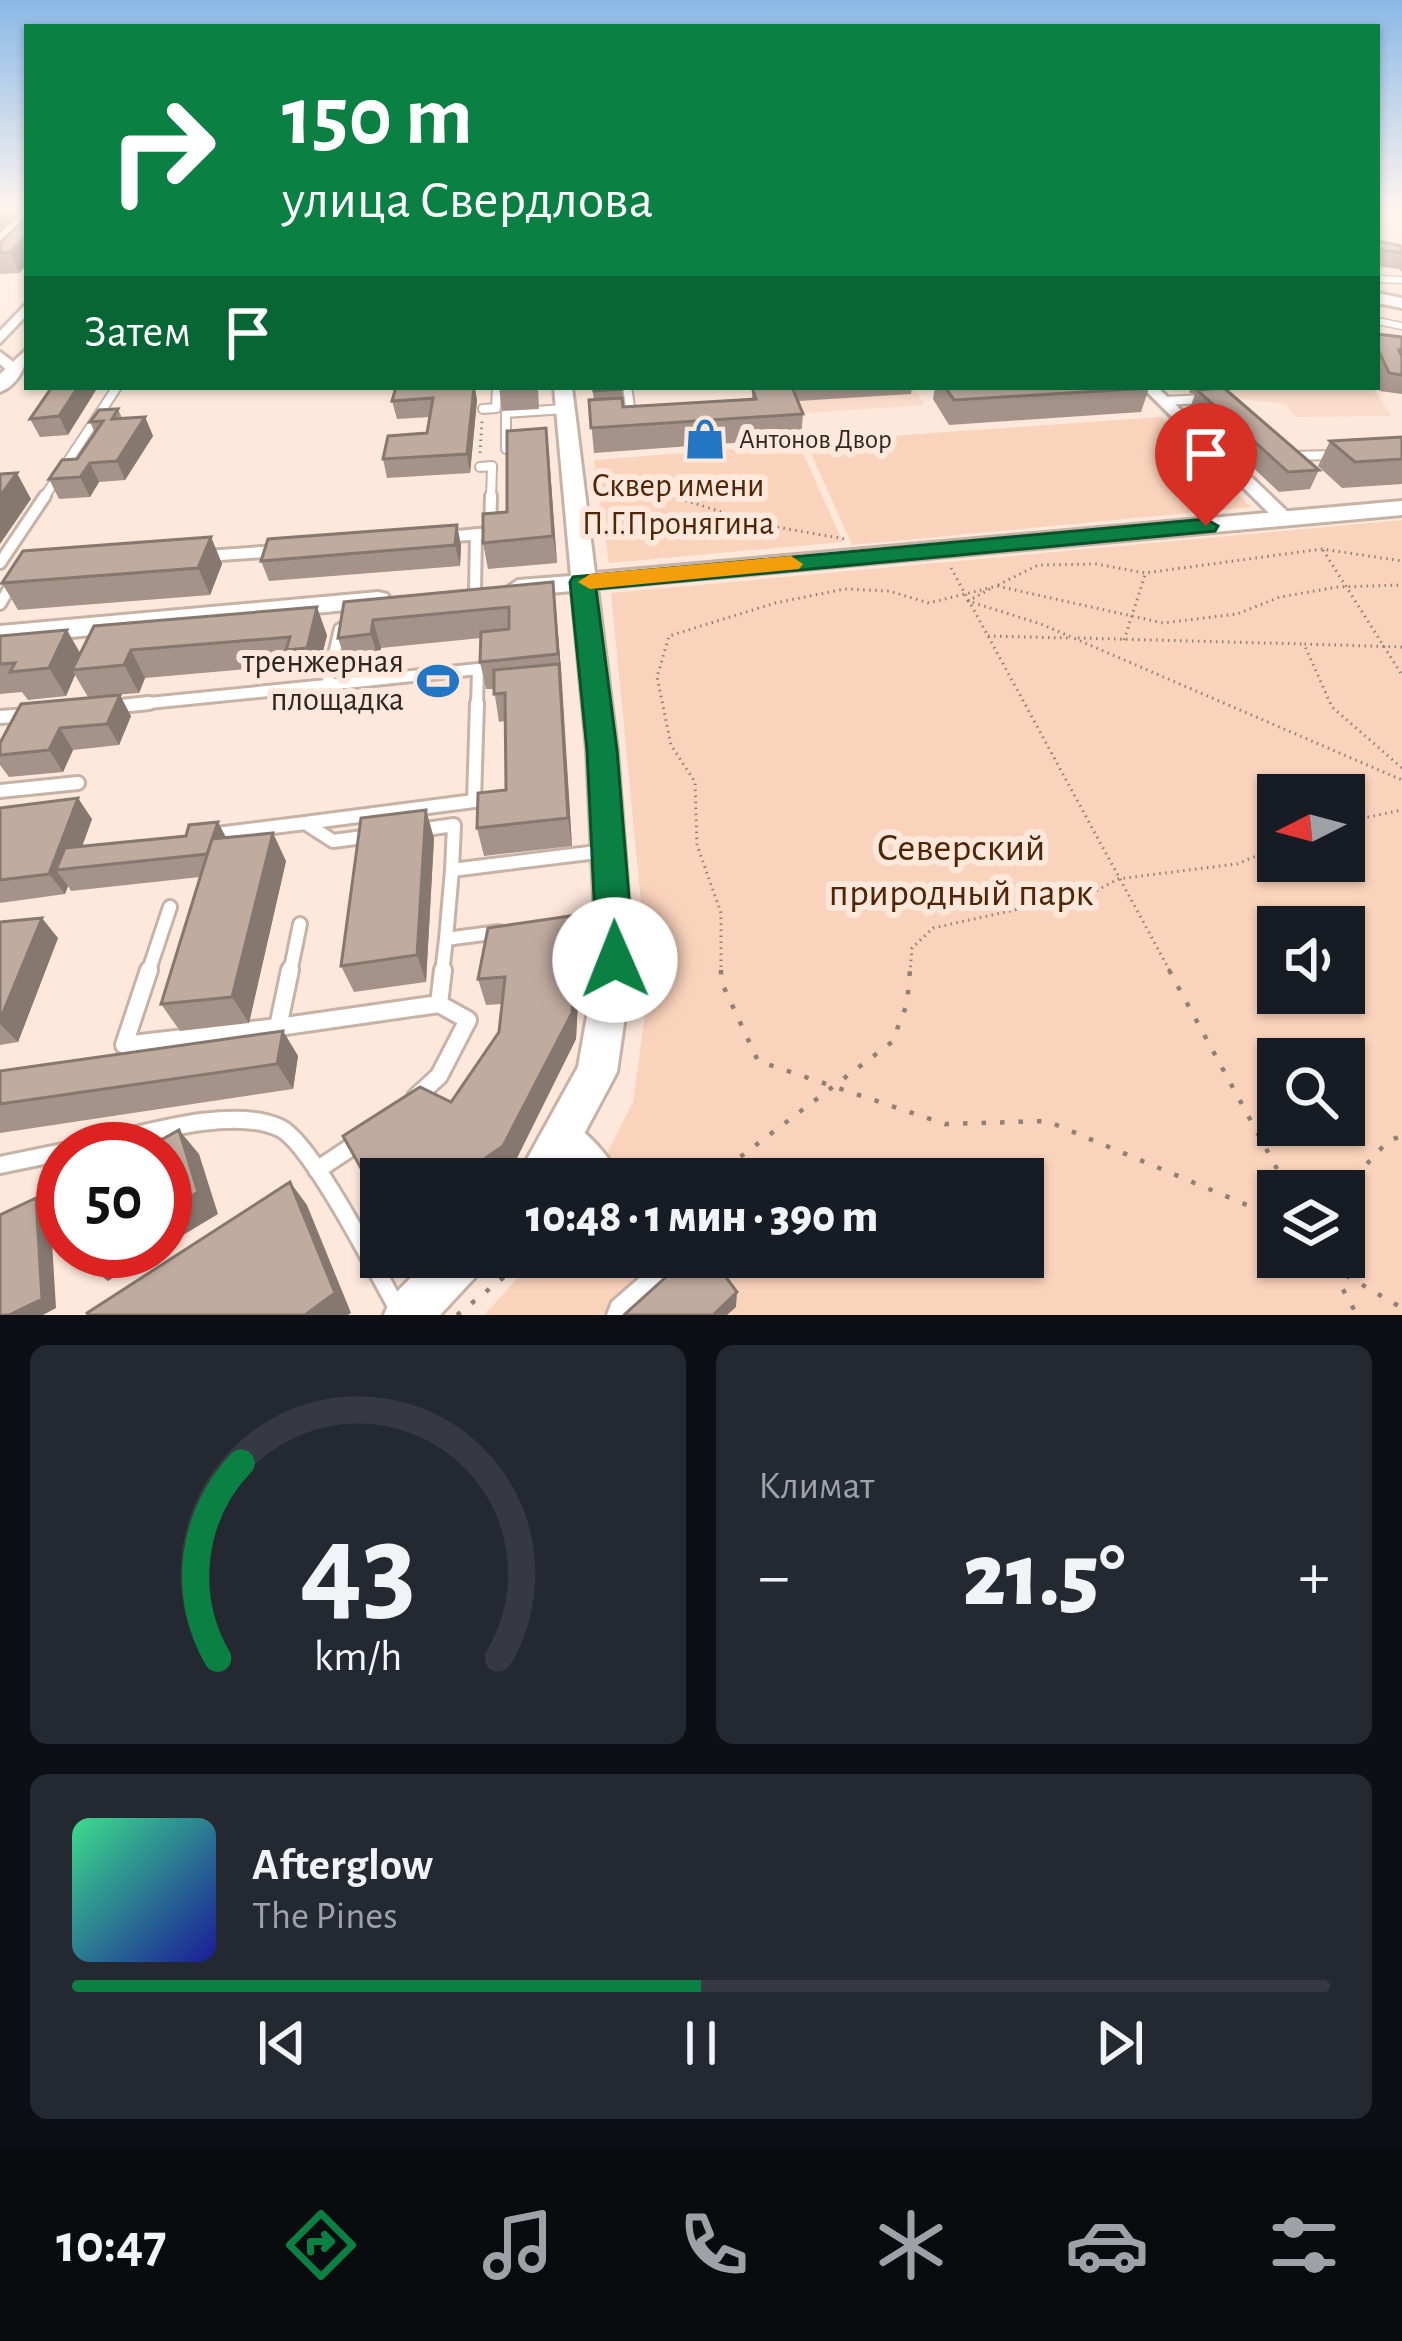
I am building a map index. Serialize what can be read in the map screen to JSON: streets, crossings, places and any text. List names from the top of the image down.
{
  "parks": ["Сквер имени П.Г.Пронягина", "Северский природный парк"],
  "places": {
    "shop": ["Антонов Двор"],
    "sports": ["тренжерная площадка"]
  },
  "north": "left",
  "page": {
    "turn": ["150 m", "улица Свердлова"],
    "then": "Затем",
    "limit": "50",
    "trip": "10:48 · 1 мин · 390 m",
    "tile": "Климат",
    "heat": ["−", "21.5°", "+"],
    "song": ["Afterglow", "The Pines"],
    "tabs": "10:47",
    "gauge": ["43", "km/h"]
  }
}
